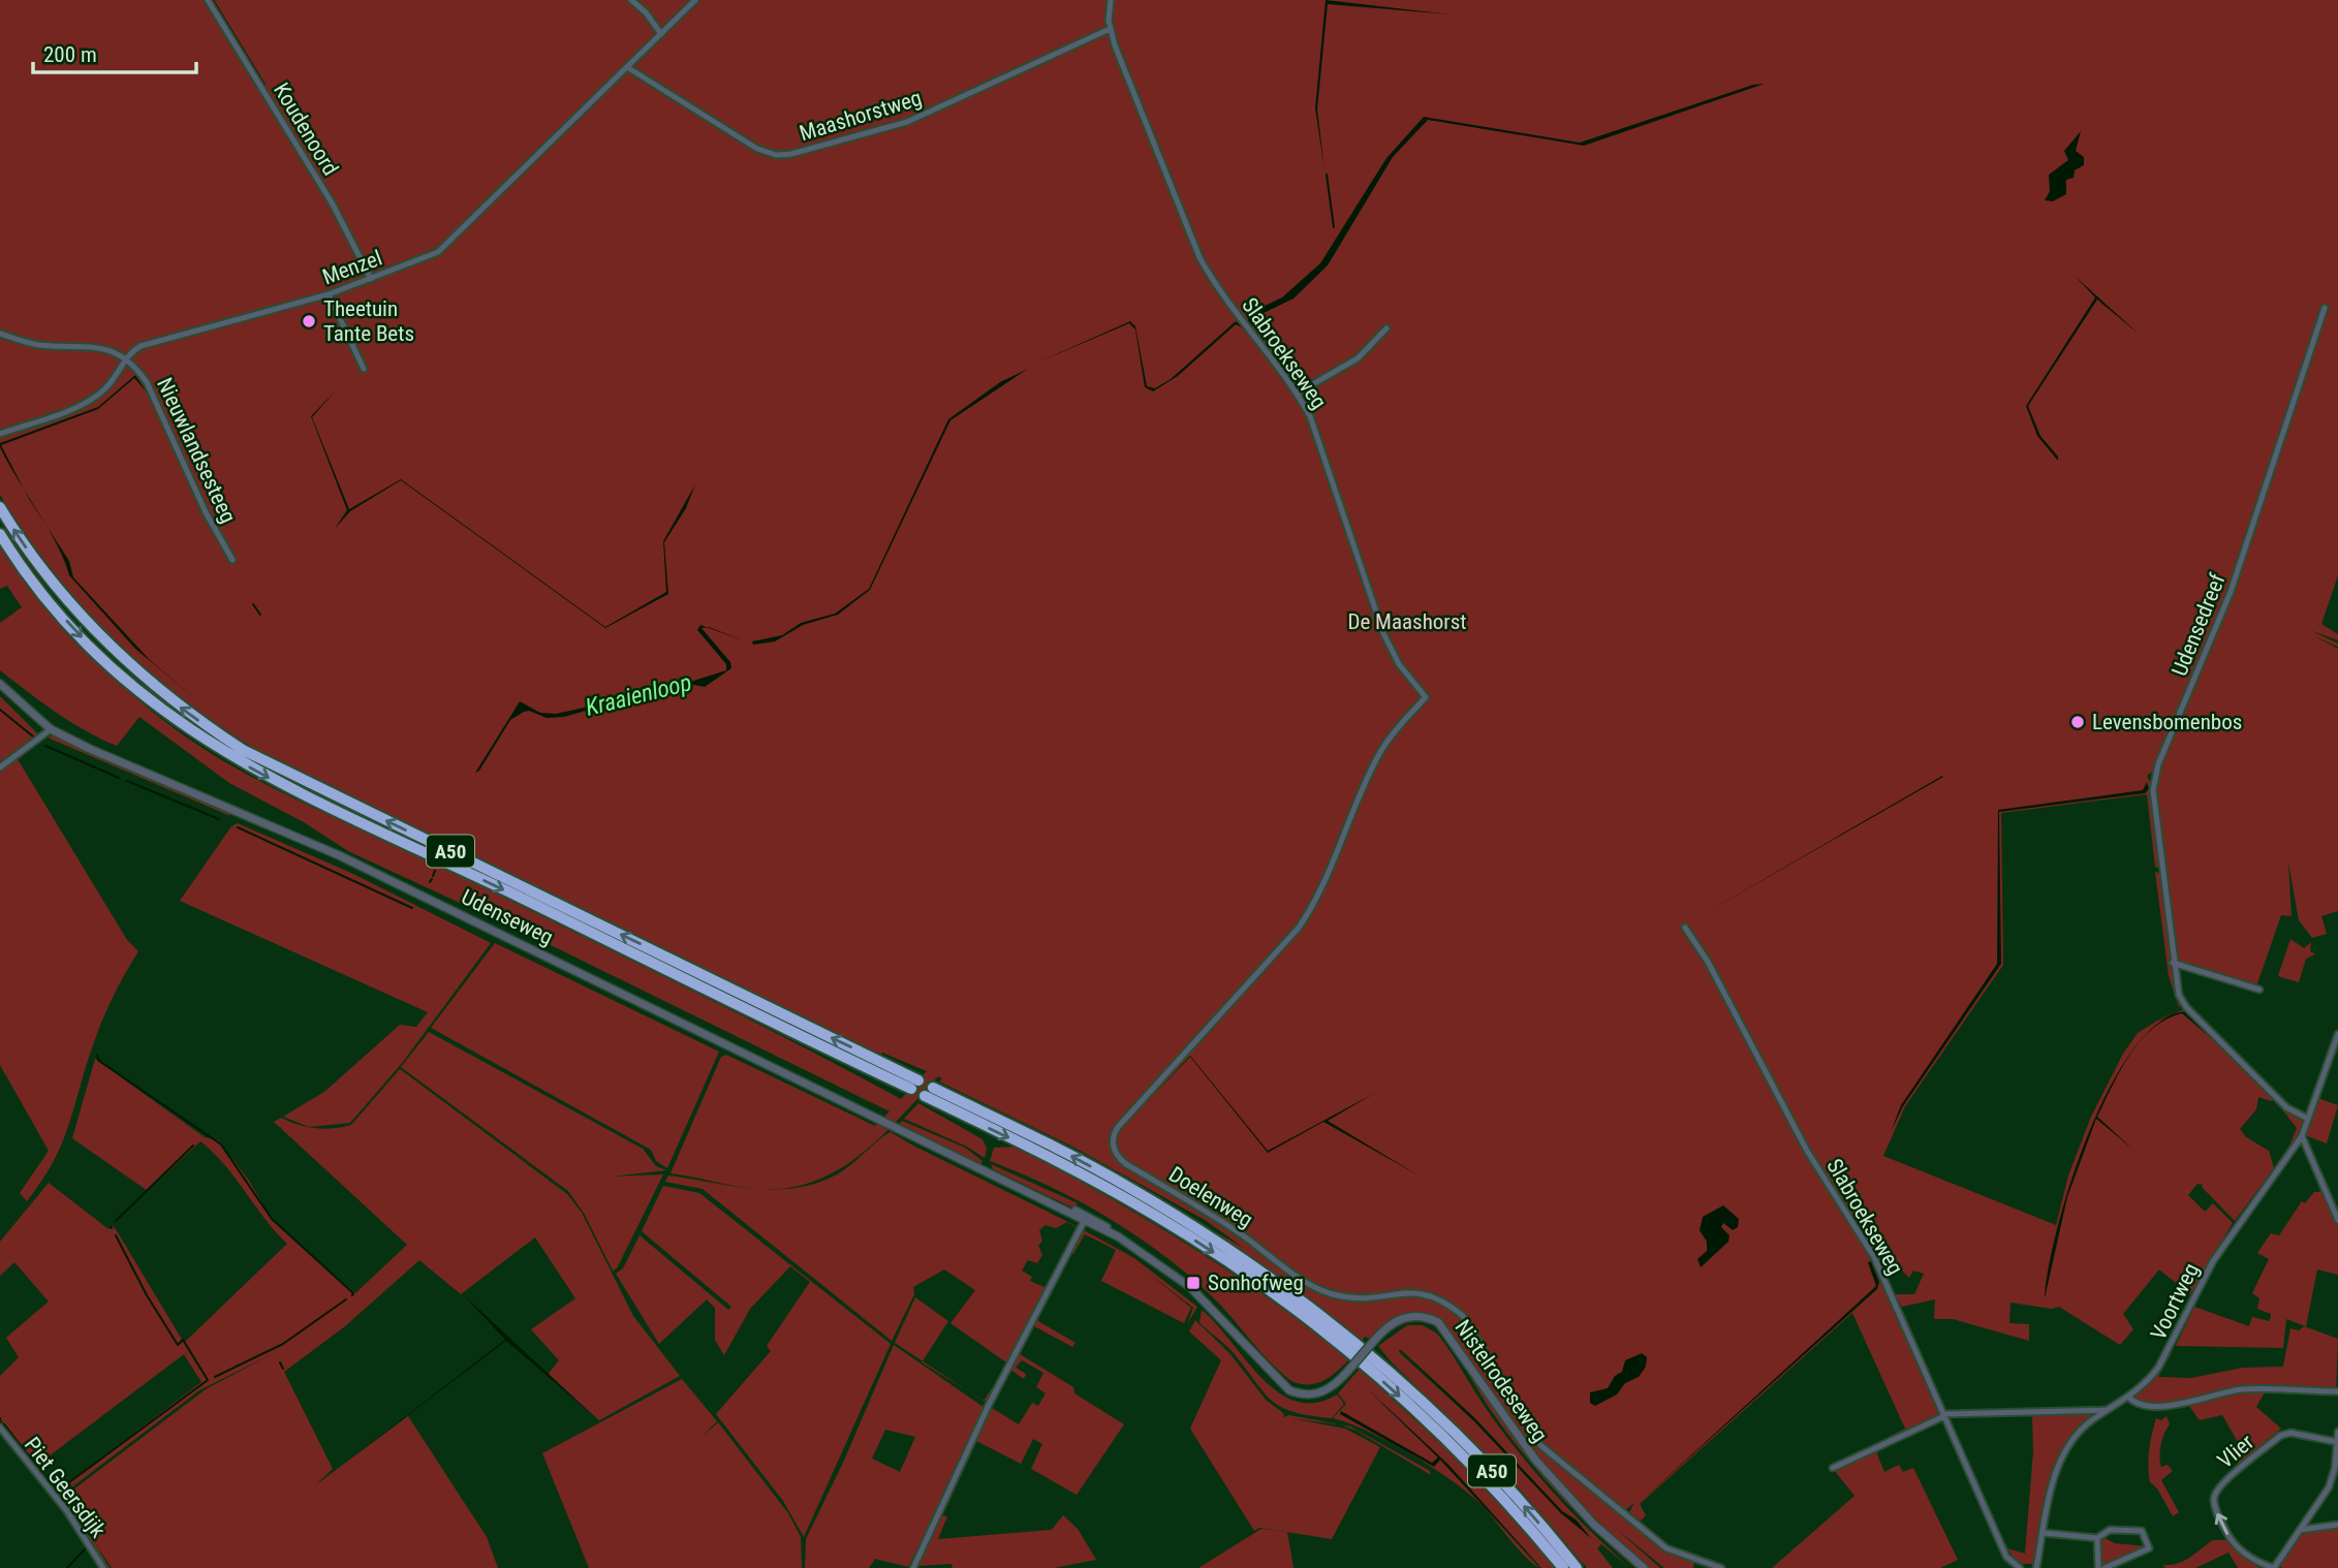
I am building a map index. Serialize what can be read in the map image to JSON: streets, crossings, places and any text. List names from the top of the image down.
{
  "streets": {
    "highway": ["A50"],
    "street": [
      "Maashorstweg",
      "Koudenoord",
      "Menzel",
      "Slabroekseweg",
      "Nieuwlandsesteeg",
      "Udensedreef",
      "Udenseweg",
      "Doelenweg",
      "Voortweg",
      "Nistelrodeseweg",
      "Vlier",
      "Piet Geersdijk"
    ]
  },
  "crossings": [
    ["Maashorstweg", "Menzel"],
    ["Maashorstweg", "Slabroekseweg"],
    ["Koudenoord", "Menzel"],
    ["Menzel", "Nieuwlandsesteeg"],
    ["Slabroekseweg", "Doelenweg"],
    ["Udensedreef", "Voortweg"],
    ["Udenseweg", "Nistelrodeseweg"]
  ],
  "water": ["Kraaienloop"],
  "parks": ["De Maashorst"],
  "places": {
    "other": ["Theetuin Tante Bets", "Levensbomenbos"],
    "transit": ["Sonhofweg"]
  },
  "scale_bar": "200 m"
}
